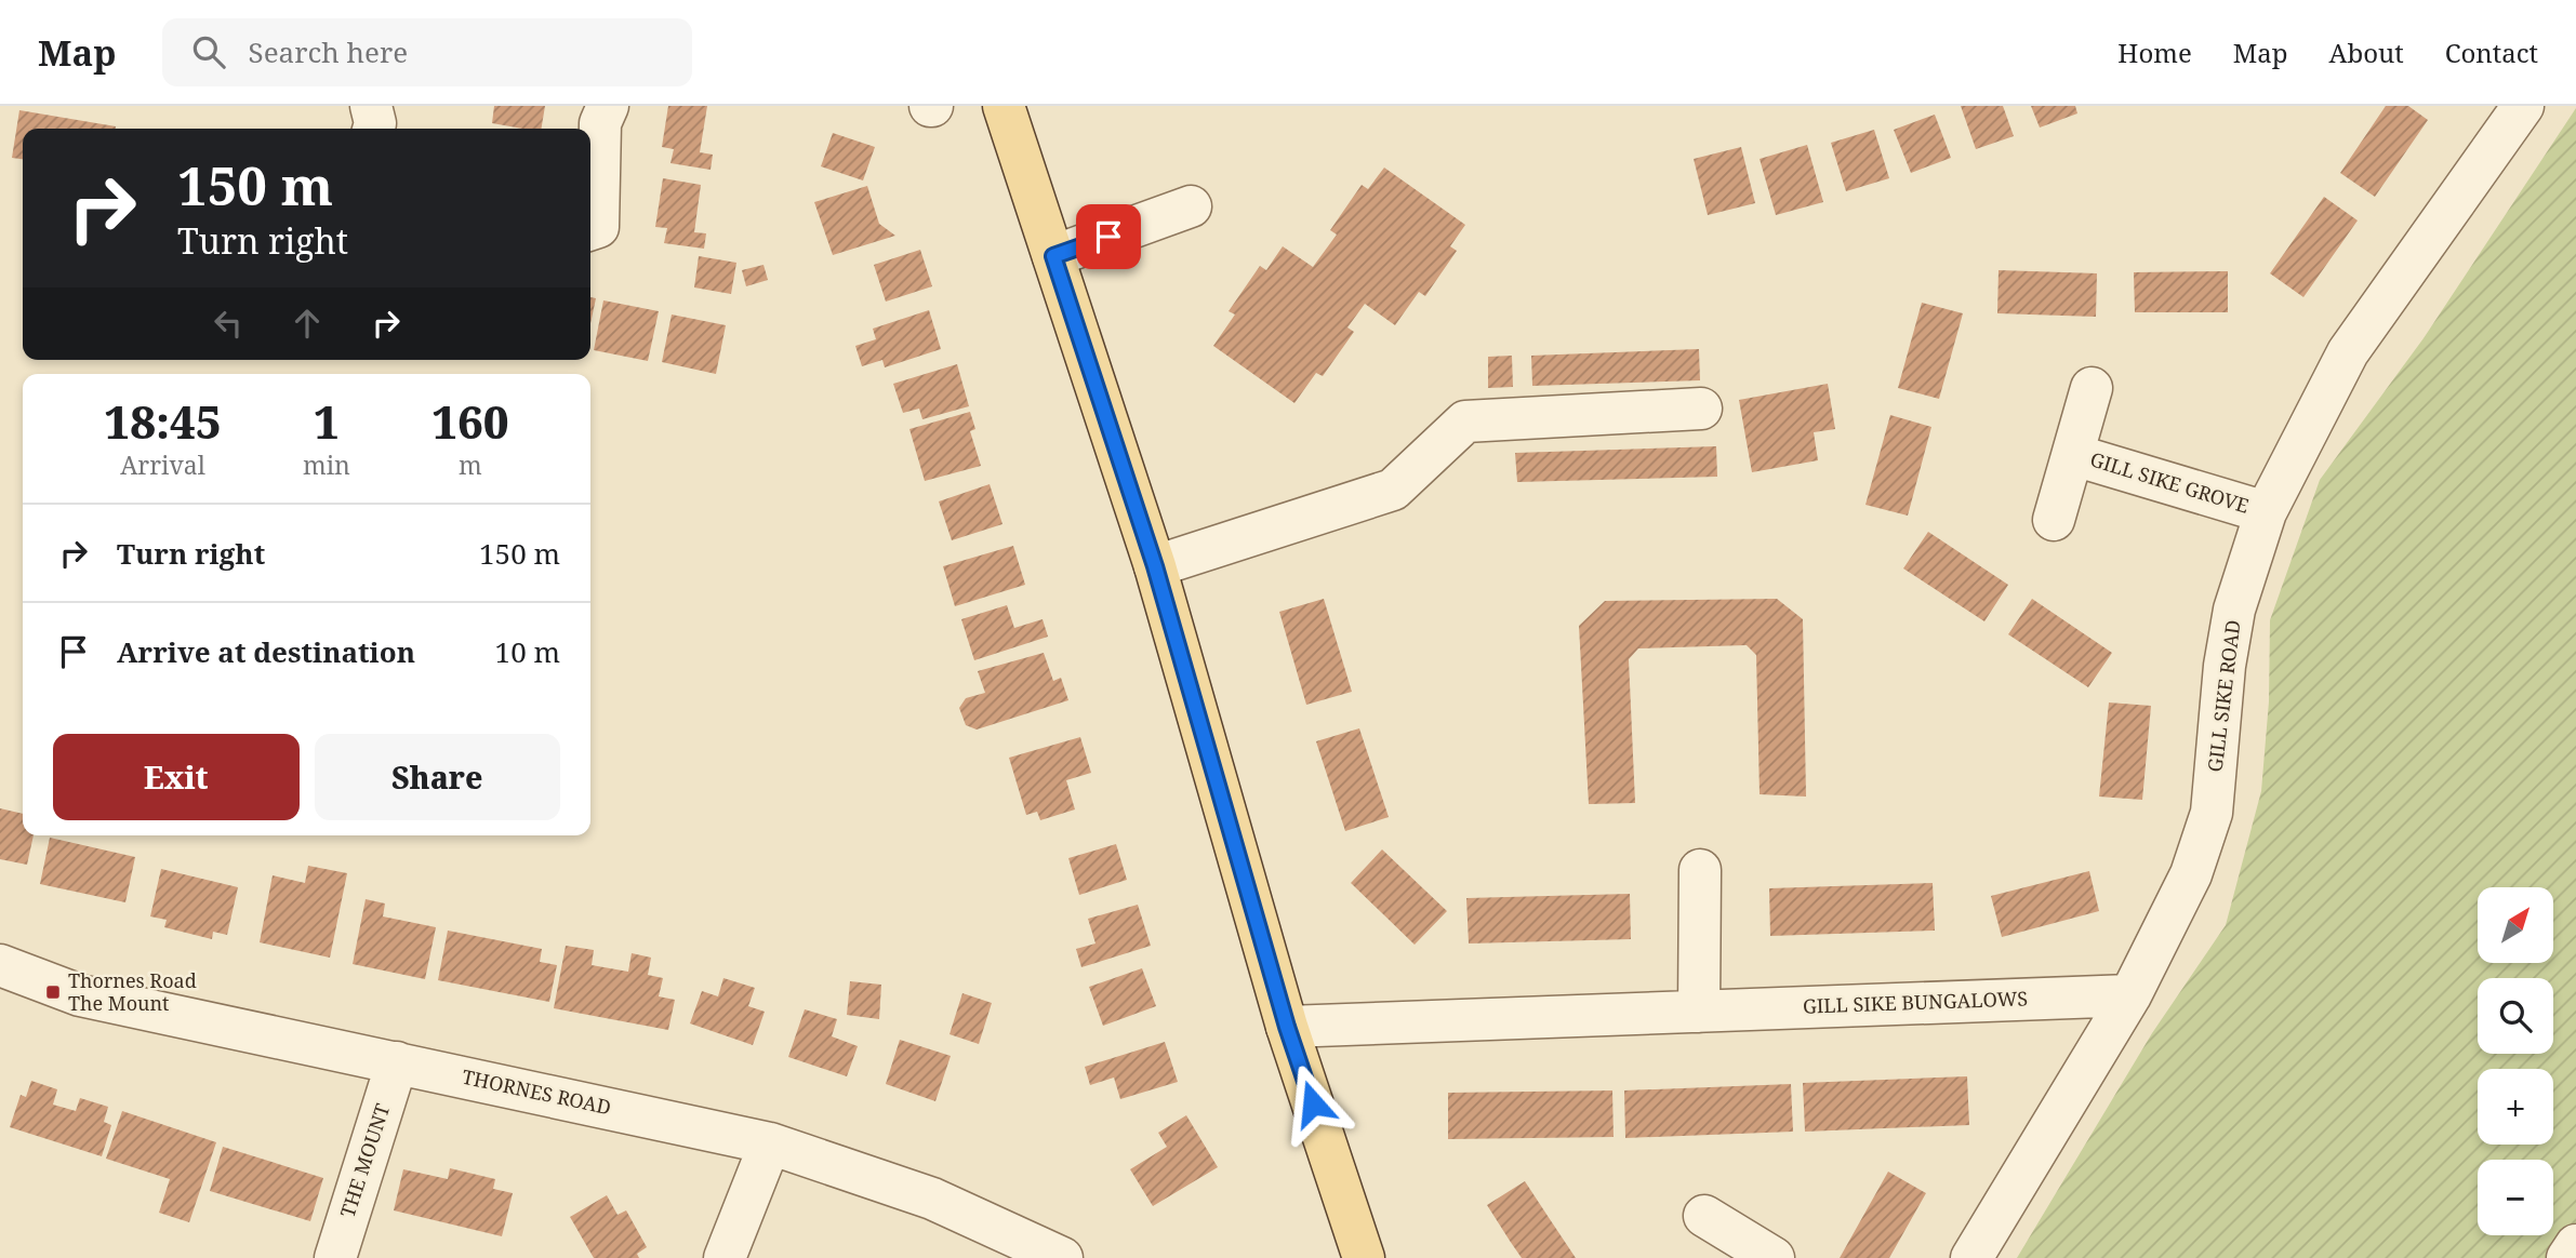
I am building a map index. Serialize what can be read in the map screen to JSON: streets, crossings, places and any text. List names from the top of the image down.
{
  "streets": {
    "street": [
      "GILL SIKE GROVE",
      "GILL SIKE ROAD",
      "GILL SIKE BUNGALOWS",
      "THORNES ROAD",
      "THE MOUNT"
    ]
  },
  "crossings": [
    ["GILL SIKE GROVE", "GILL SIKE ROAD"],
    ["GILL SIKE ROAD", "GILL SIKE BUNGALOWS"],
    ["THORNES ROAD", "THE MOUNT"]
  ],
  "places": {
    "transit": ["Thornes Road The Mount"]
  },
  "north": "top right",
  "page": {
    "header": "Map",
    "search": "Search here",
    "nav": [
      "Home",
      "Map",
      "About",
      "Contact"
    ],
    "turn": ["150 m", "Turn right"],
    "eta": [
      "18:45",
      "Arrival",
      "1",
      "min",
      "160",
      "m"
    ],
    "list": [
      {
        "name": "Turn right",
        "value": "150 m"
      },
      {
        "name": "Arrive at destination",
        "value": "10 m"
      }
    ],
    "buttons": ["Exit", "Share"],
    "map_buttons": ["+", "−"]
  }
}
